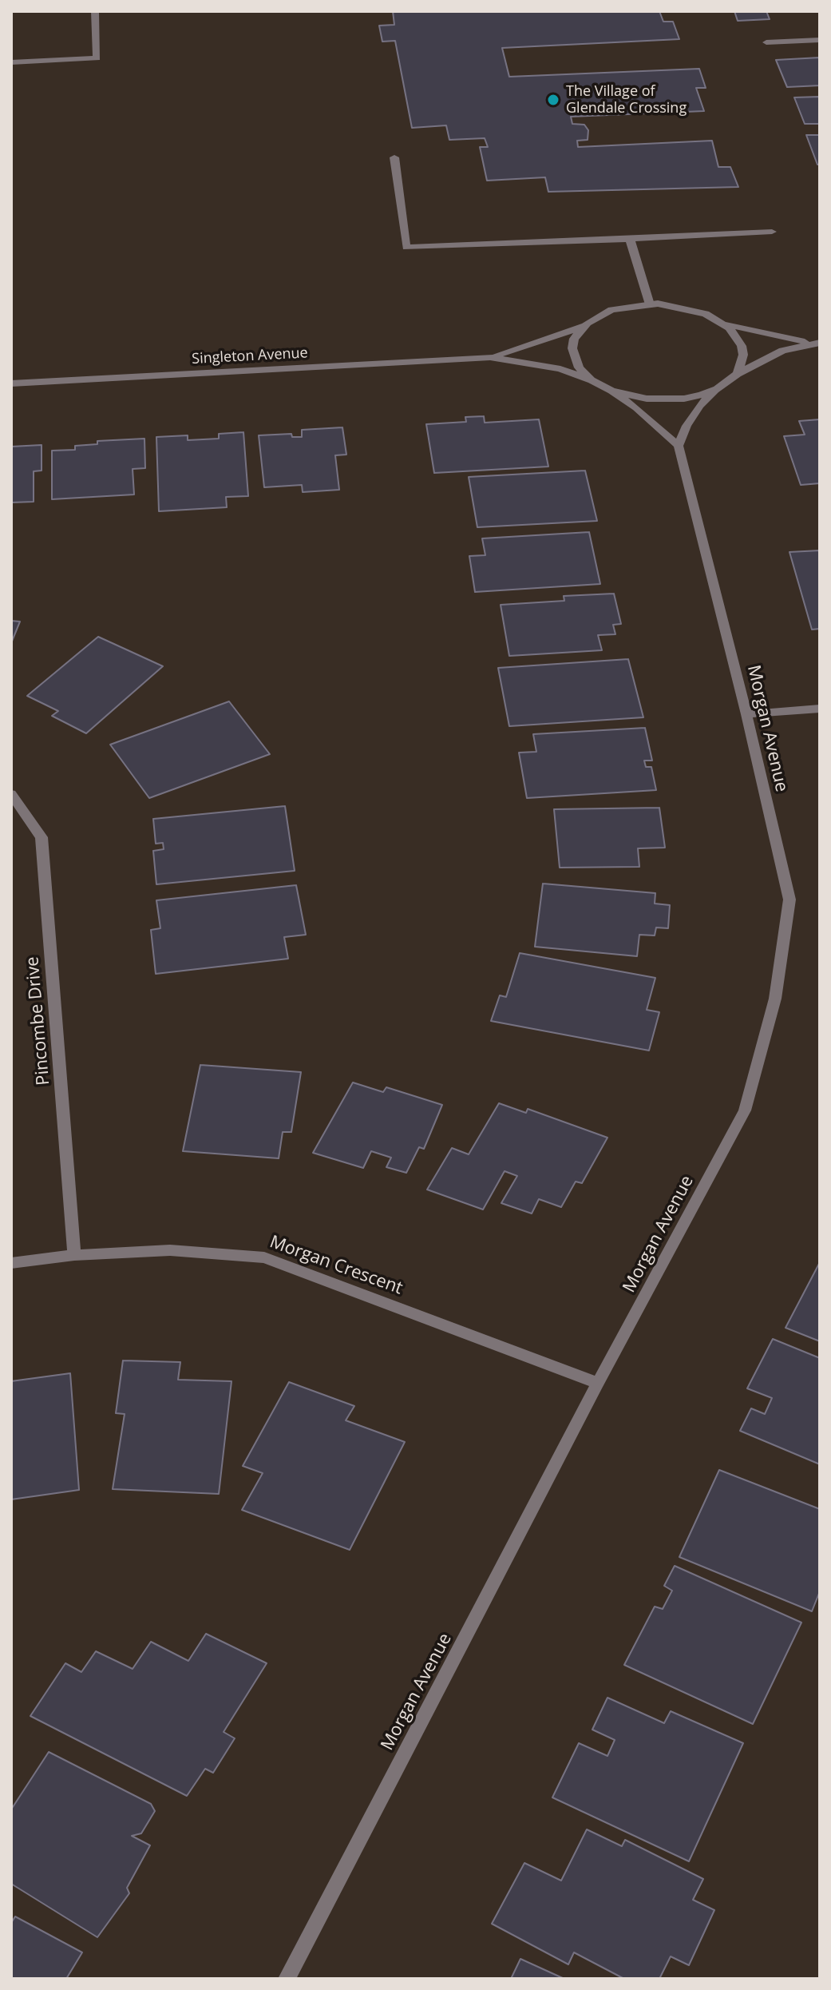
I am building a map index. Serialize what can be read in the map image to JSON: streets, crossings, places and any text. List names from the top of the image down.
{
  "streets": {
    "street": [
      "Singleton Avenue",
      "Morgan Avenue",
      "Pincombe Drive",
      "Morgan Crescent"
    ]
  },
  "crossings": [
    ["Morgan Avenue", "Morgan Crescent"],
    ["Pincombe Drive", "Morgan Crescent"]
  ],
  "places": ["The Village of Glendale Crossing"]
}
